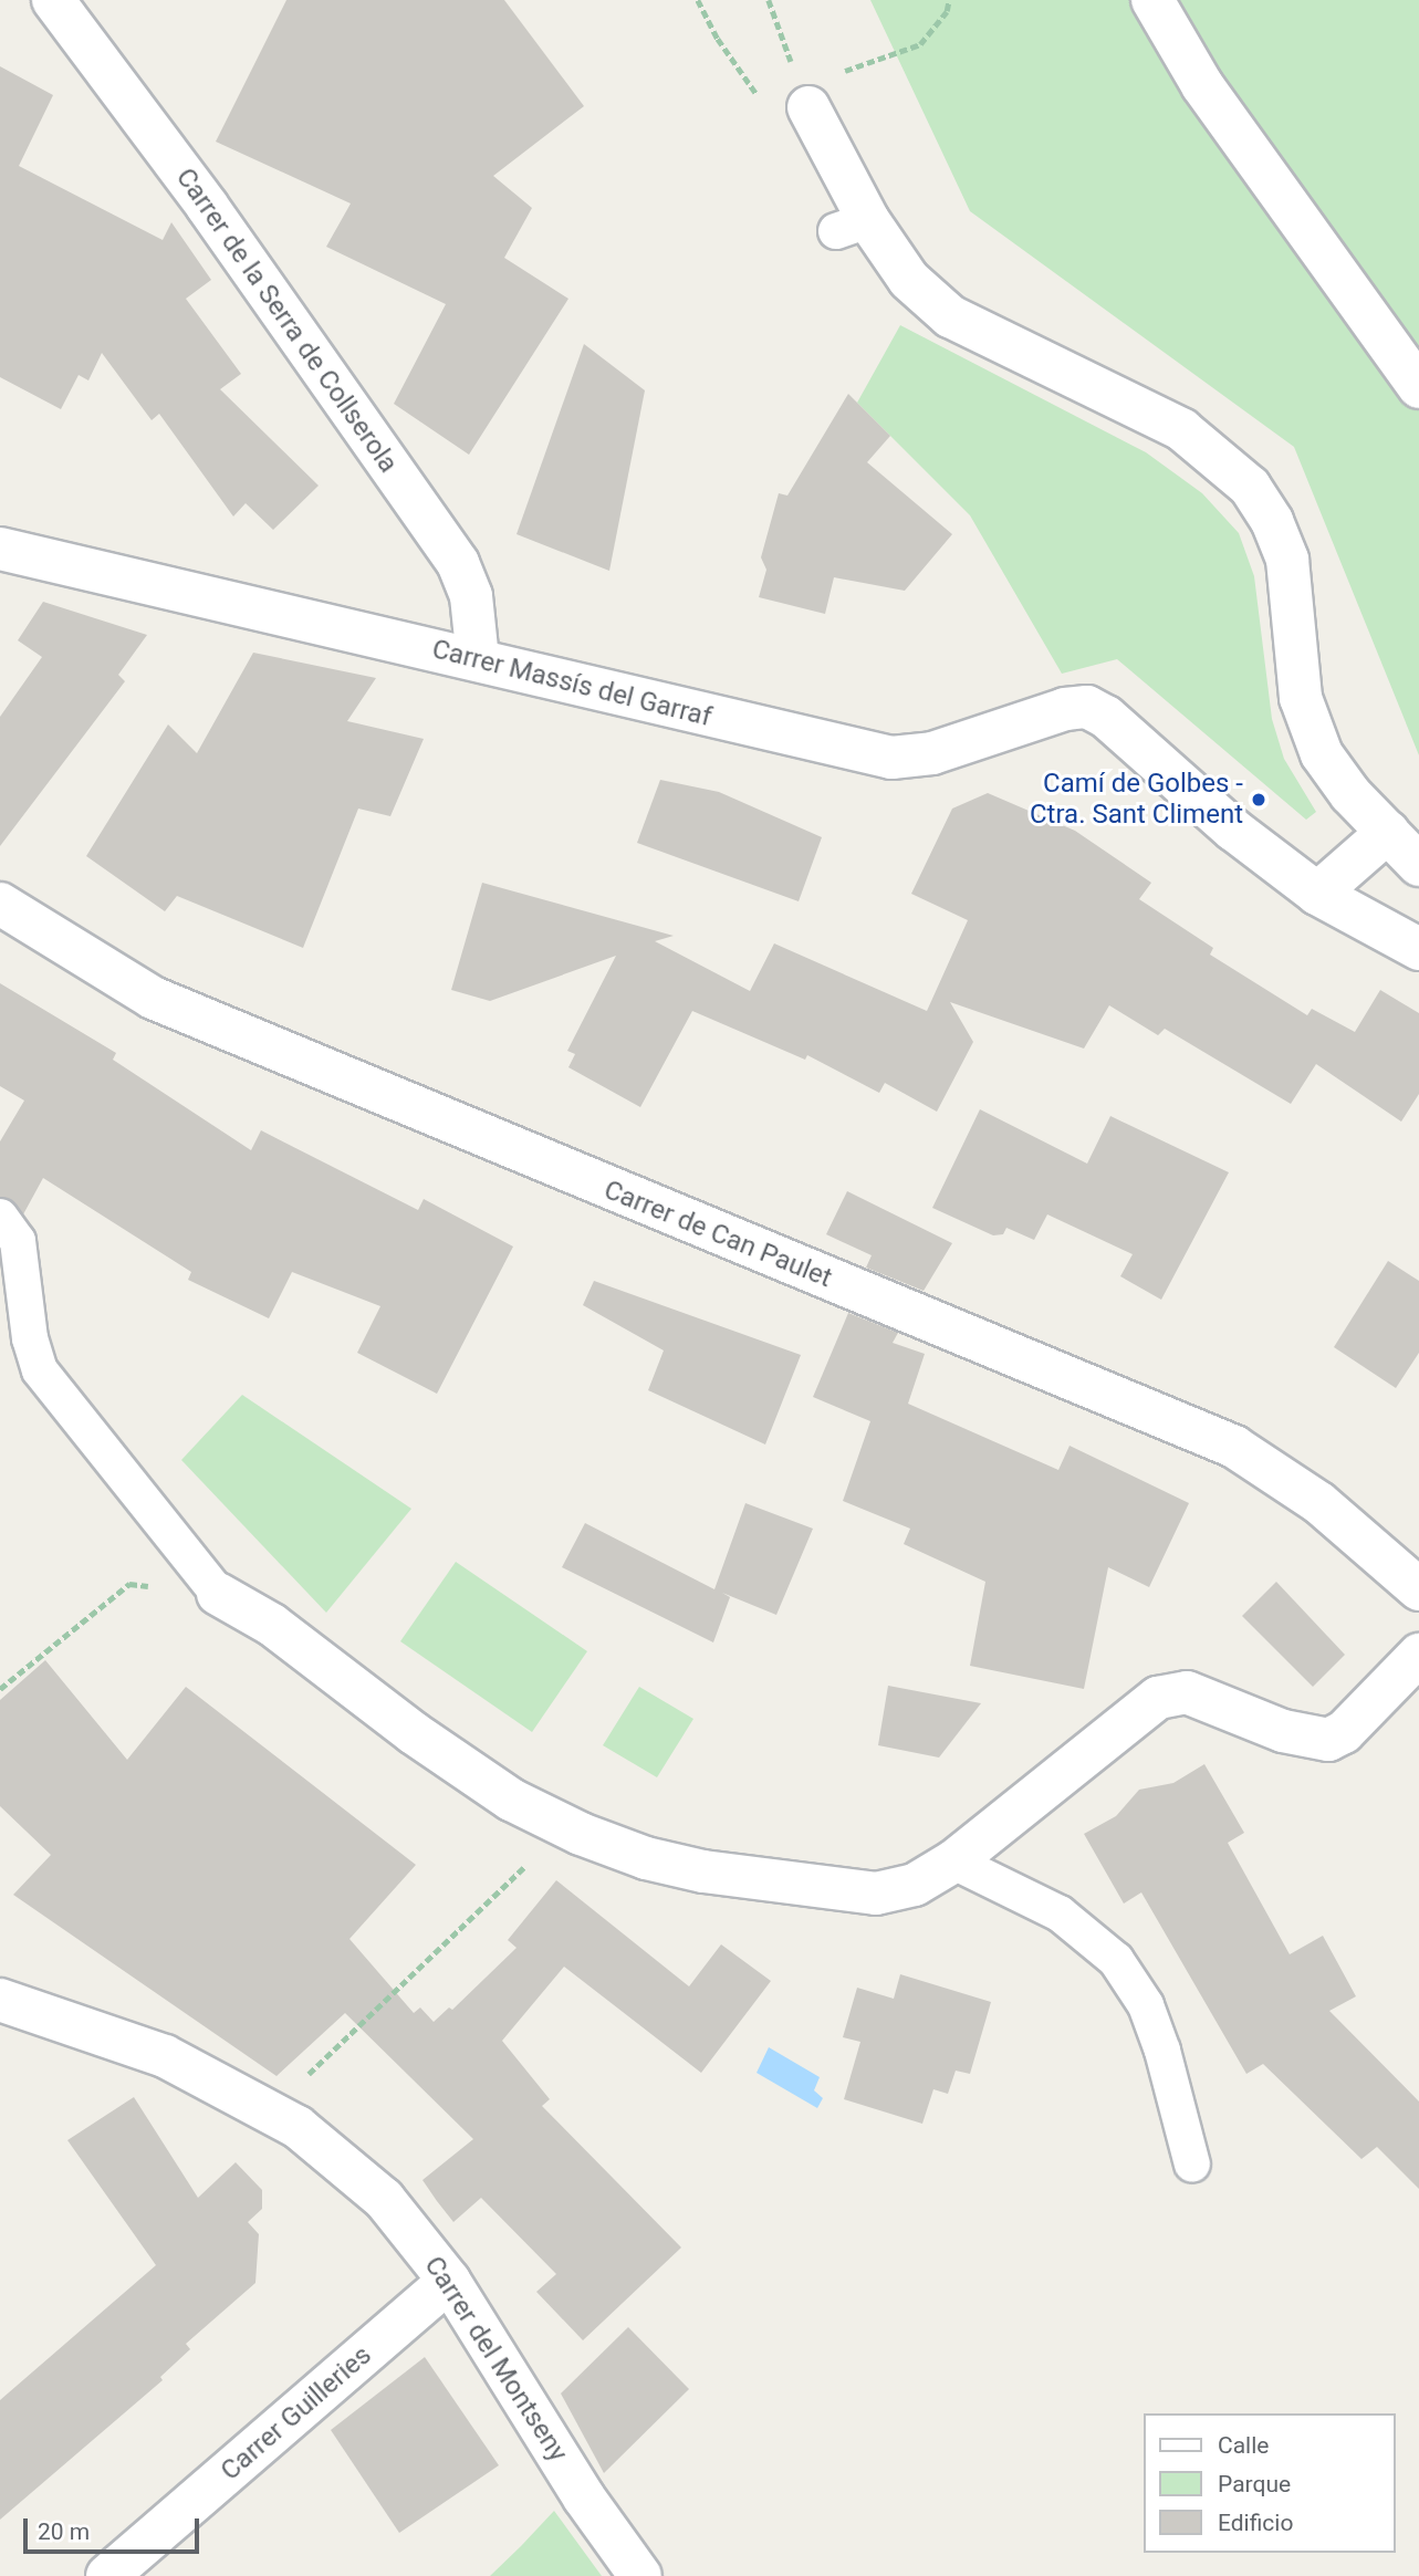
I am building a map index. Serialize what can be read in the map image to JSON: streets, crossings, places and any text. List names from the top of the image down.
{
  "streets": {
    "street": [
      "Carrer de la Serra de Collserola",
      "Carrer Massís del Garraf",
      "Carrer de Can Paulet",
      "Carrer del Montseny",
      "Carrer Guilleries"
    ]
  },
  "crossings": [
    ["Carrer de la Serra de Collserola", "Carrer Massís del Garraf"],
    ["Carrer del Montseny", "Carrer Guilleries"]
  ],
  "places": ["Camí de Golbes - Ctra. Sant Climent"],
  "legend": ["Calle", "Parque", "Edificio"],
  "scale_bar": "20 m"
}
